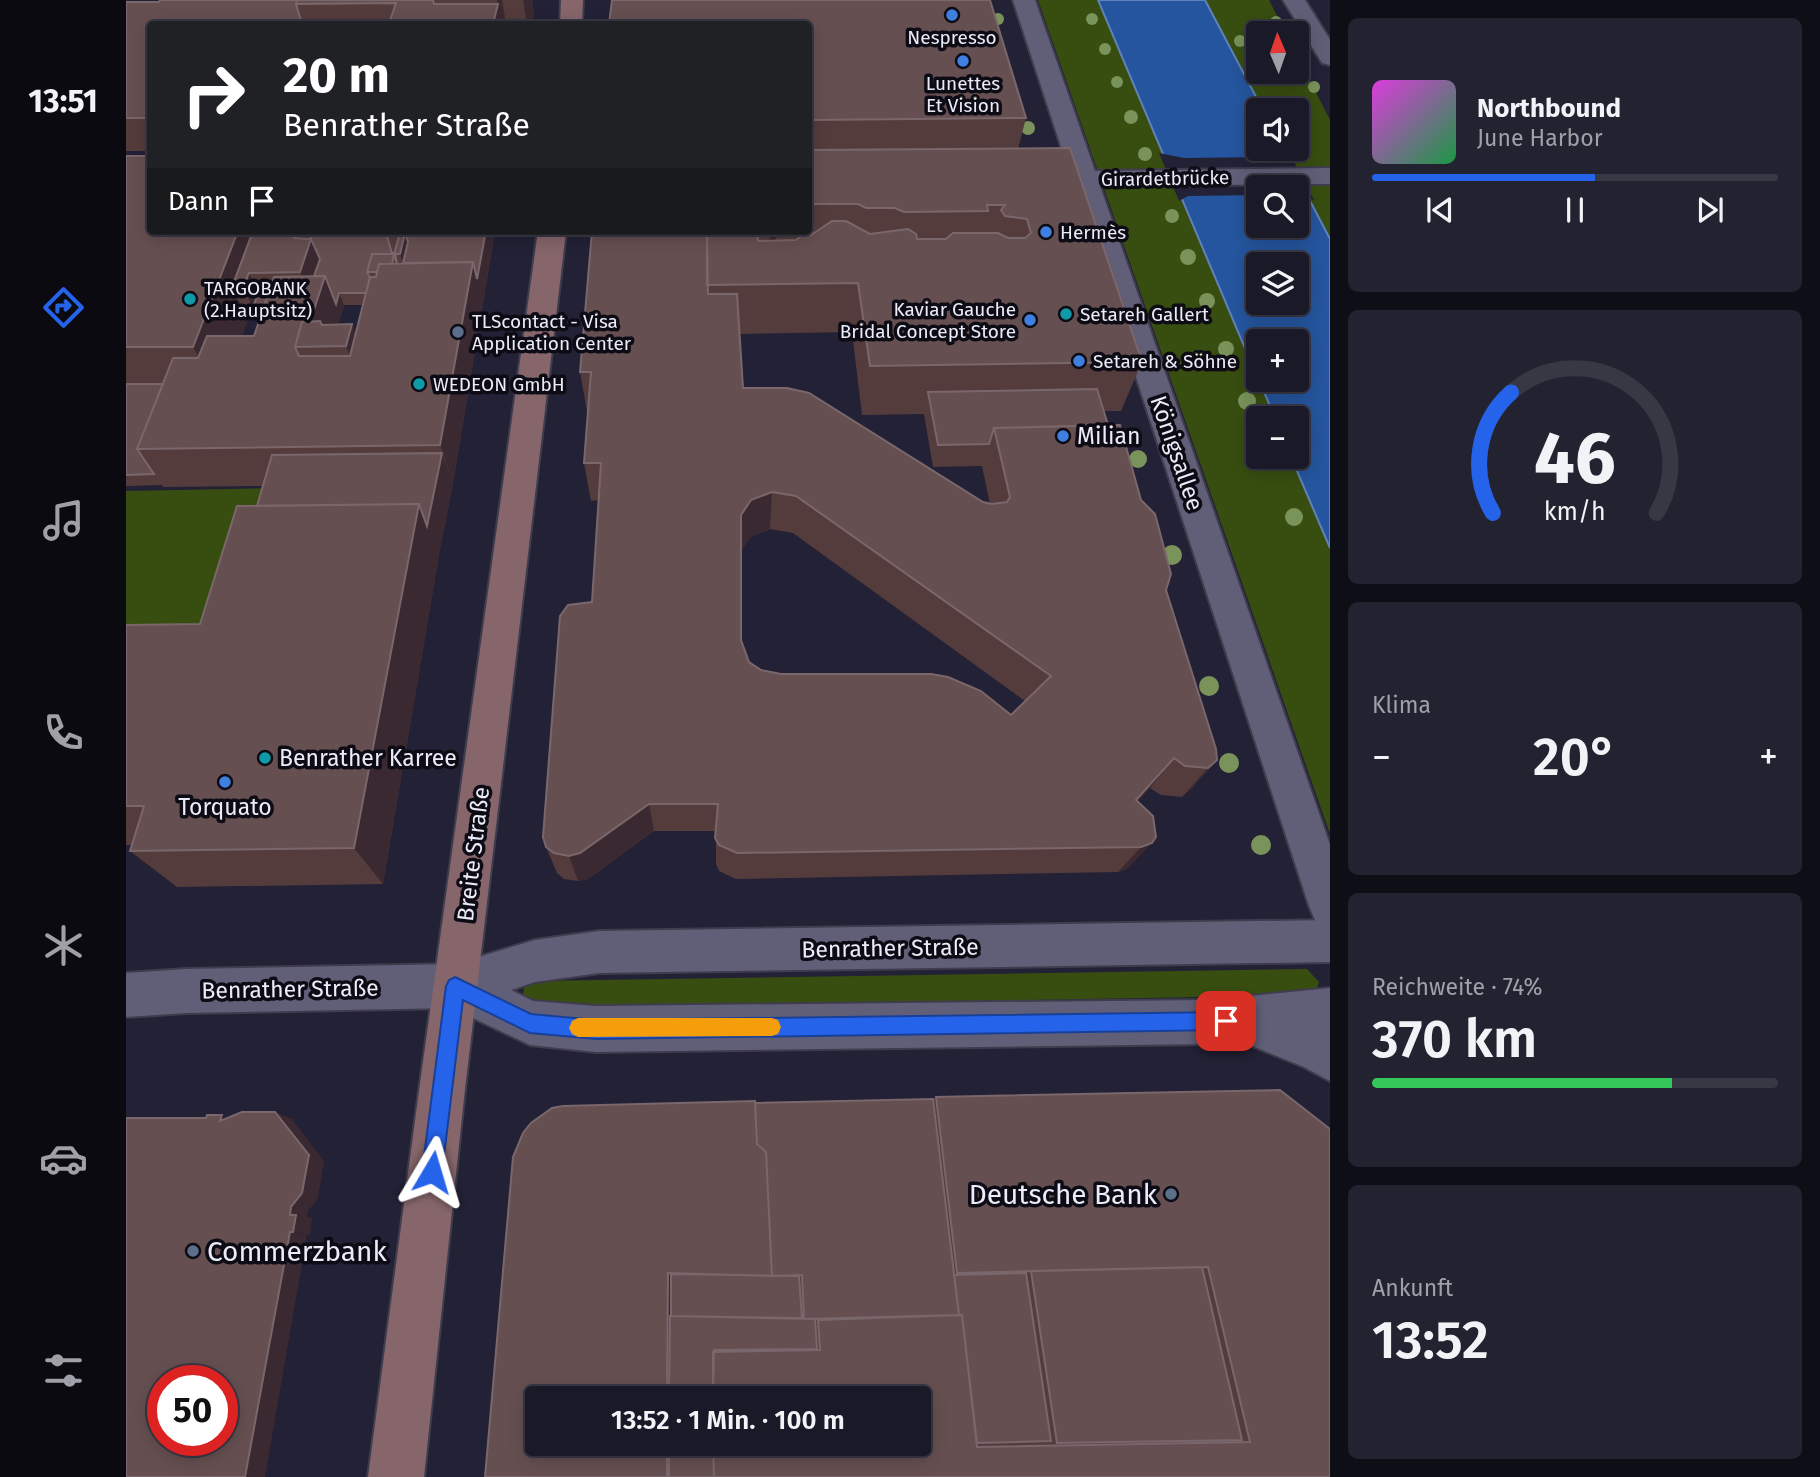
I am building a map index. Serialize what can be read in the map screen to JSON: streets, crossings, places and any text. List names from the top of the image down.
{
  "streets": {
    "main road": ["Breite Straße"],
    "street": ["Girardetbrücke", "Königsallee", "Benrather Straße"]
  },
  "crossings": [
    ["Girardetbrücke", "Königsallee"],
    ["Breite Straße", "Benrather Straße"]
  ],
  "places": [
    "Nespresso",
    "Lunettes Et Vision",
    "Hermès",
    "TARGOBANK (2.Hauptsitz)",
    "Setareh Gallert",
    "Kaviar Gauche Bridal Concept Store",
    "TLScontact - Visa Application Center",
    "Setareh & Söhne",
    "WEDEON GmbH",
    "Milian",
    "Benrather Karree",
    "Torquato",
    "Deutsche Bank",
    "Commerzbank"
  ],
  "north": "top",
  "page": {
    "tabs": "13:51",
    "map_buttons": ["+", "−"],
    "turn": ["20 m", "Benrather Straße"],
    "song": ["Northbound", "June Harbor"],
    "then": "Dann",
    "tile": [
      "Klima",
      ["Reichweite · 74%", "370 km"],
      ["Ankunft", "13:52"]
    ],
    "heat": ["−", "20°", "+"],
    "limit": "50",
    "trip": "13:52 · 1 Min. · 100 m",
    "gauge": ["46", "km/h"]
  }
}
